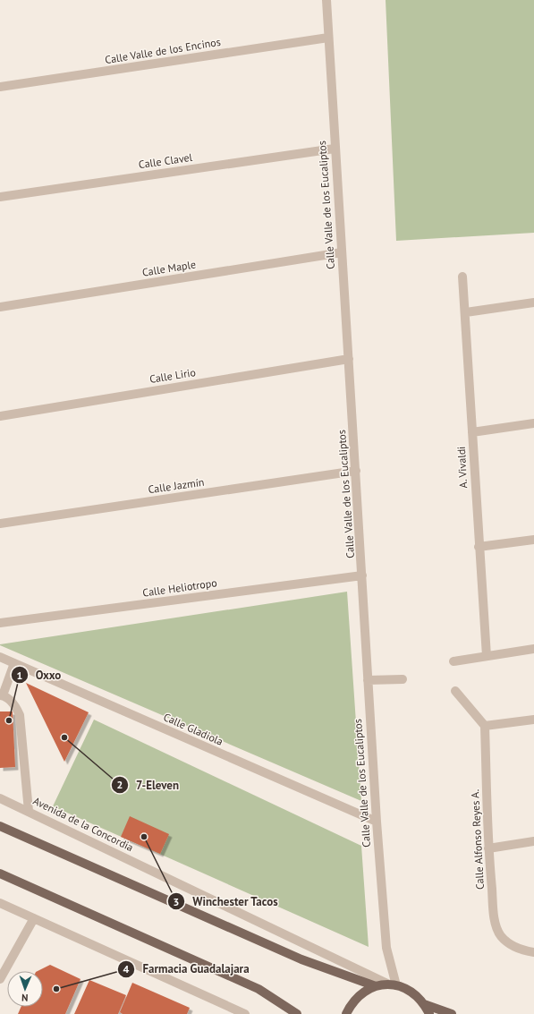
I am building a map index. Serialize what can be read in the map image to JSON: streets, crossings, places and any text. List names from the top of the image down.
{
  "streets": {
    "street": [
      "Calle Valle de los Encinos",
      "Calle Clavel",
      "Calle Valle de los Eucaliptos",
      "Calle Maple",
      "Calle Lirio",
      "A. Vivaldi",
      "Calle Jazmín",
      "Calle Heliotropo",
      "Calle Gladiola",
      "Avenida de la Concordia",
      "Calle Alfonso Reyes A."
    ]
  },
  "crossings": [
    ["Calle Valle de los Encinos", "Calle Valle de los Eucaliptos"],
    ["Calle Clavel", "Calle Valle de los Eucaliptos"],
    ["Calle Valle de los Eucaliptos", "Calle Maple"],
    ["Calle Valle de los Eucaliptos", "Calle Lirio"],
    ["Calle Valle de los Eucaliptos", "Calle Jazmín"],
    ["Calle Valle de los Eucaliptos", "Calle Heliotropo"],
    ["Calle Valle de los Eucaliptos", "Calle Gladiola"],
    ["Calle Valle de los Eucaliptos", "Avenida de la Concordia"]
  ],
  "places": [
    "Oxxo",
    "7-Eleven",
    "Winchester Tacos",
    "Farmacia Guadalajara"
  ],
  "north": "bottom"
}
